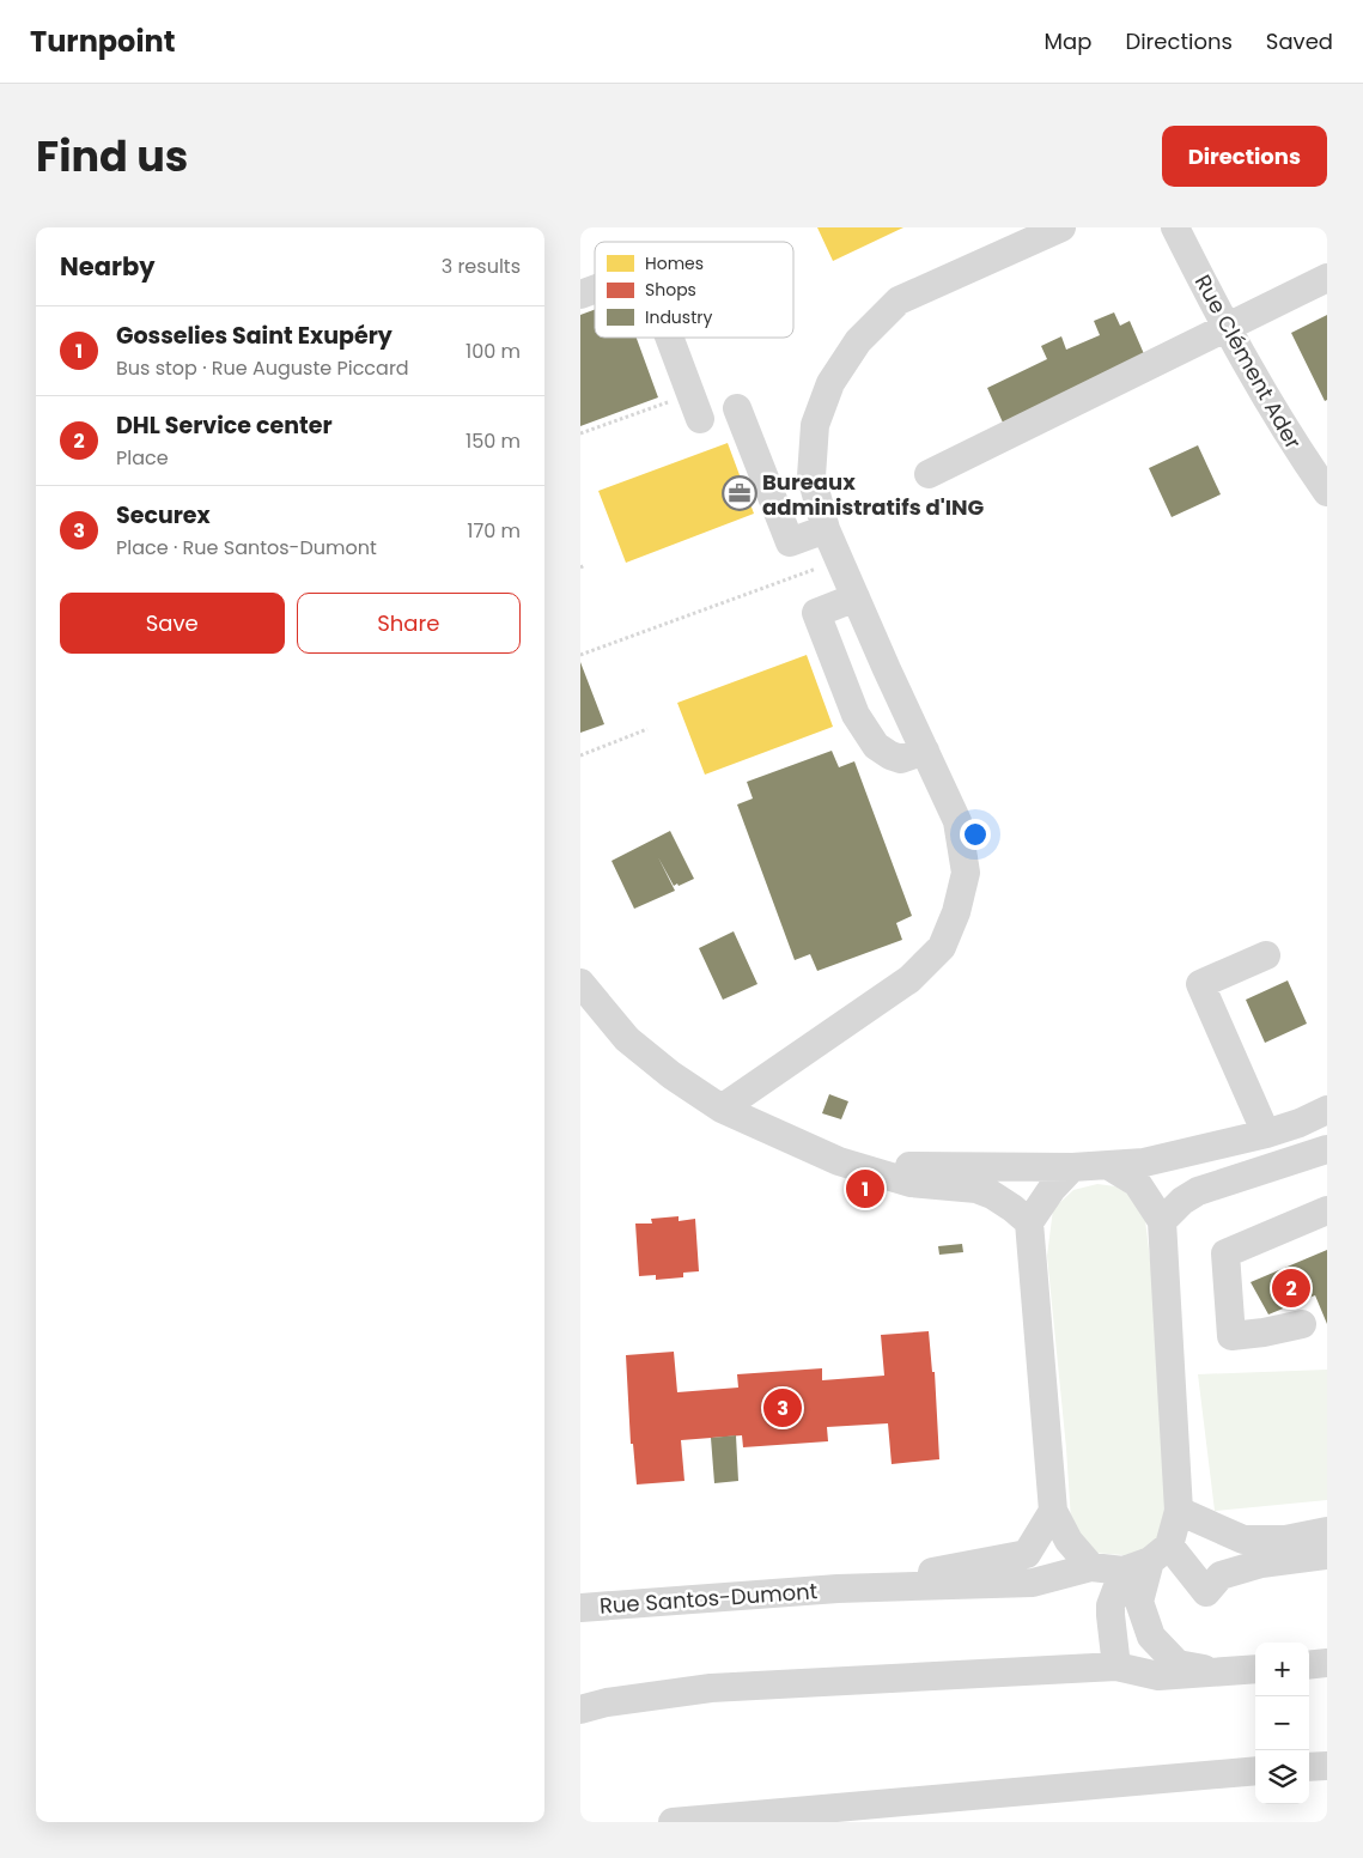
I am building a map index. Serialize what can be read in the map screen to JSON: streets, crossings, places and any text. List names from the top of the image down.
{
  "streets": {
    "street": ["Rue Clément Ader", "Rue Santos-Dumont"]
  },
  "places": {
    "office": ["Bureaux administratifs d'ING"]
  },
  "legend": ["Homes", "Shops", "Industry"],
  "page": {
    "header": "Turnpoint",
    "nav": ["Map", "Directions", "Saved"],
    "title": "Find us",
    "buttons": [
      "Directions",
      ["Save", "Share"]
    ],
    "heading": ["Nearby", "3 results"],
    "list": [
      {
        "mark": "1",
        "name": "Gosselies Saint Exupéry",
        "note": "Bus stop · Rue Auguste Piccard",
        "value": "100 m"
      },
      {
        "mark": "2",
        "name": "DHL Service center",
        "note": "Place",
        "value": "150 m"
      },
      {
        "mark": "3",
        "name": "Securex",
        "note": "Place · Rue Santos-Dumont",
        "value": "170 m"
      }
    ],
    "pins": ["1", "2", "3"],
    "map_buttons": ["+", "−"]
  }
}
